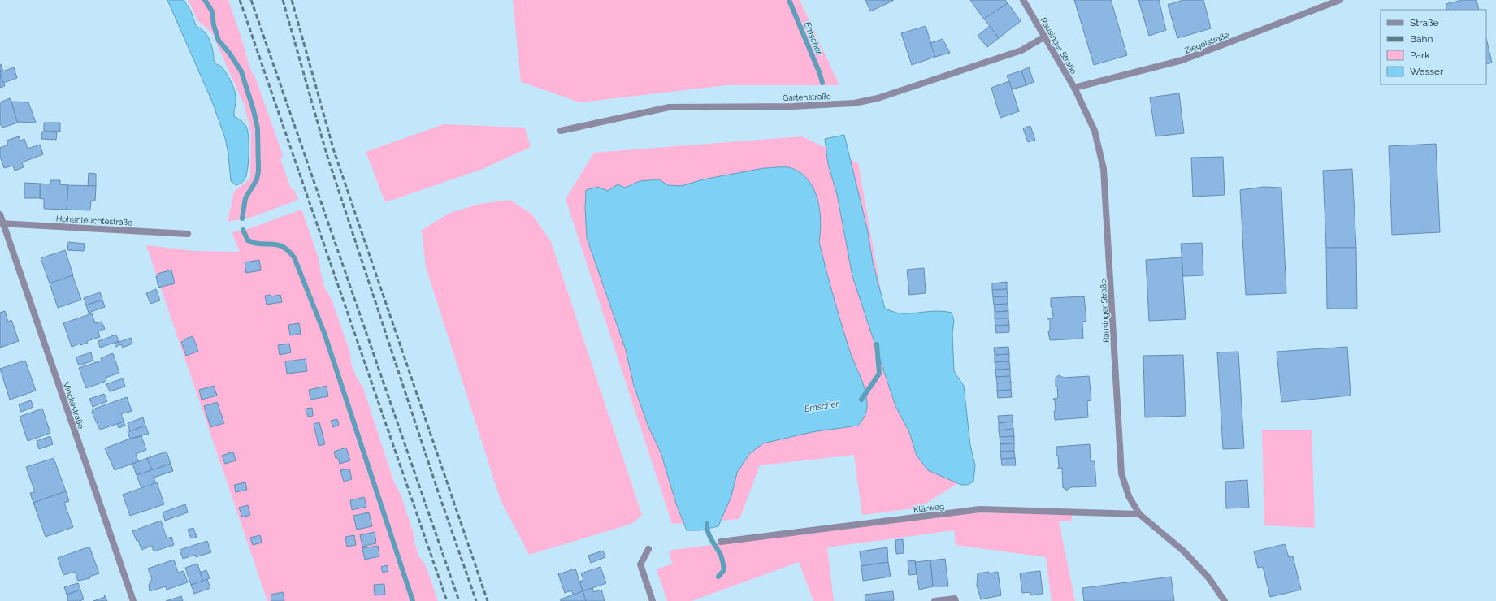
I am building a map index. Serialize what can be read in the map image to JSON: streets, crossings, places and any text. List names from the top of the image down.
{
  "streets": {
    "street": [
      "Ziegelstraße",
      "Rausinger Straße",
      "Gartenstraße",
      "Hohenleuchtestraße",
      "Vinckestraße",
      "Klärweg"
    ]
  },
  "crossings": [
    ["Ziegelstraße", "Rausinger Straße"],
    ["Rausinger Straße", "Gartenstraße"],
    ["Rausinger Straße", "Klärweg"],
    ["Hohenleuchtestraße", "Vinckestraße"]
  ],
  "water": ["Emscher"],
  "legend": [
    "Straße",
    "Bahn",
    "Park",
    "Wasser"
  ]
}
